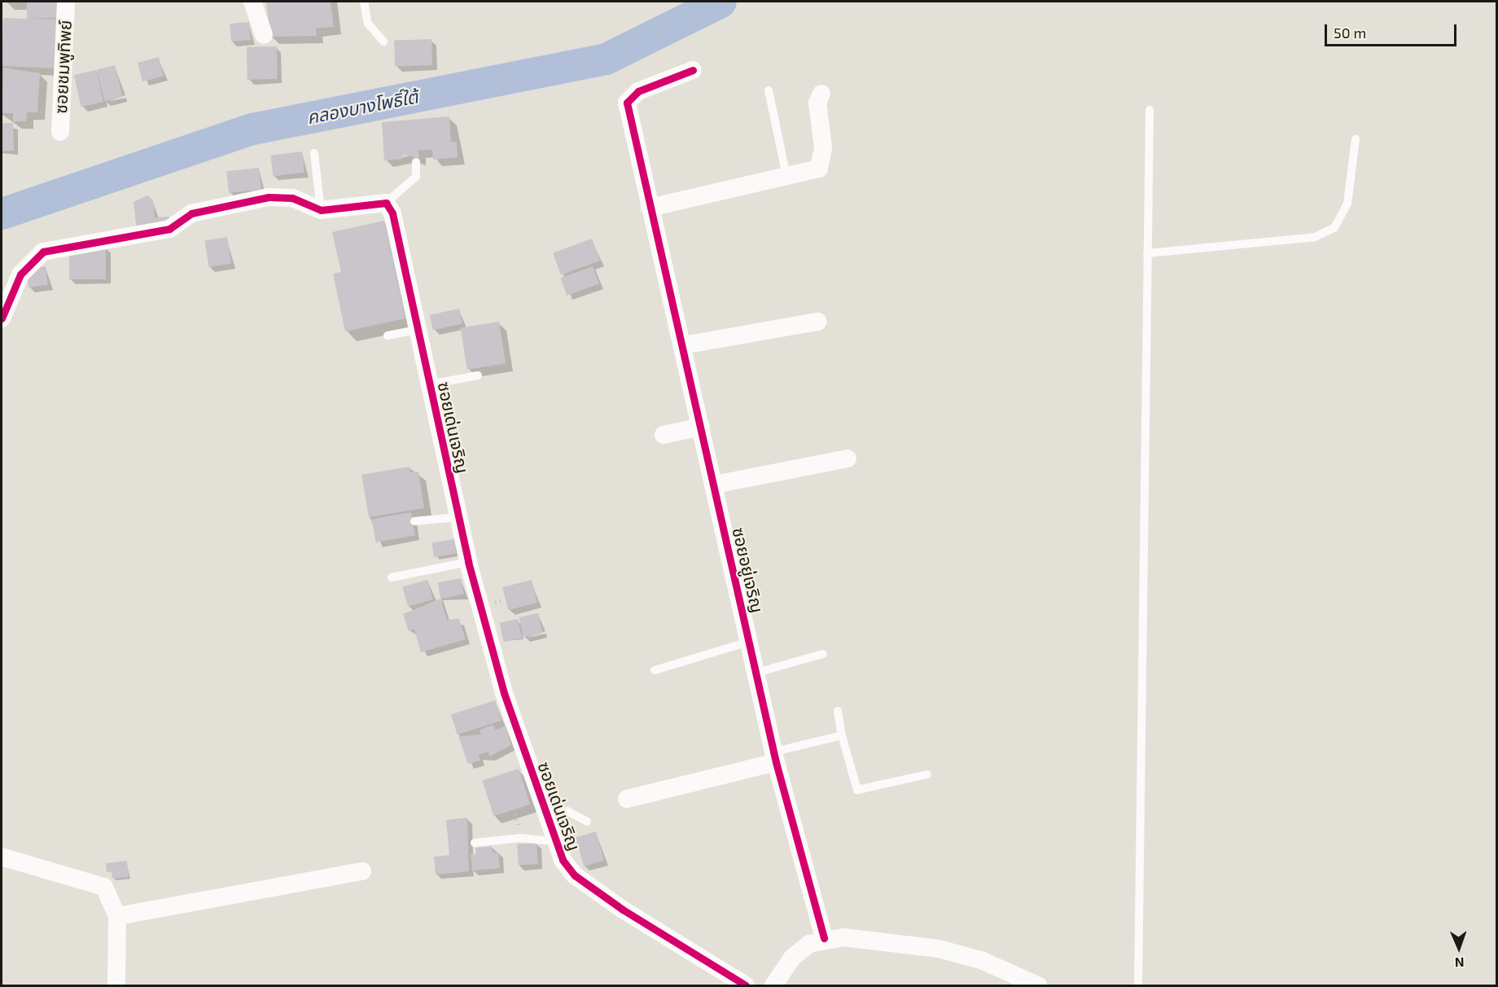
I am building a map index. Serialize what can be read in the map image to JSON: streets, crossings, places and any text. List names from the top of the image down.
{
  "streets": {
    "street": ["ซอยชมพูทิพย์", "ซอยเด่นเจริญ", "ซอยอยู่เจริญ"]
  },
  "water": ["คลองบางโพธิ์ใต้"],
  "scale_bar": "50 m",
  "north": "bottom"
}
